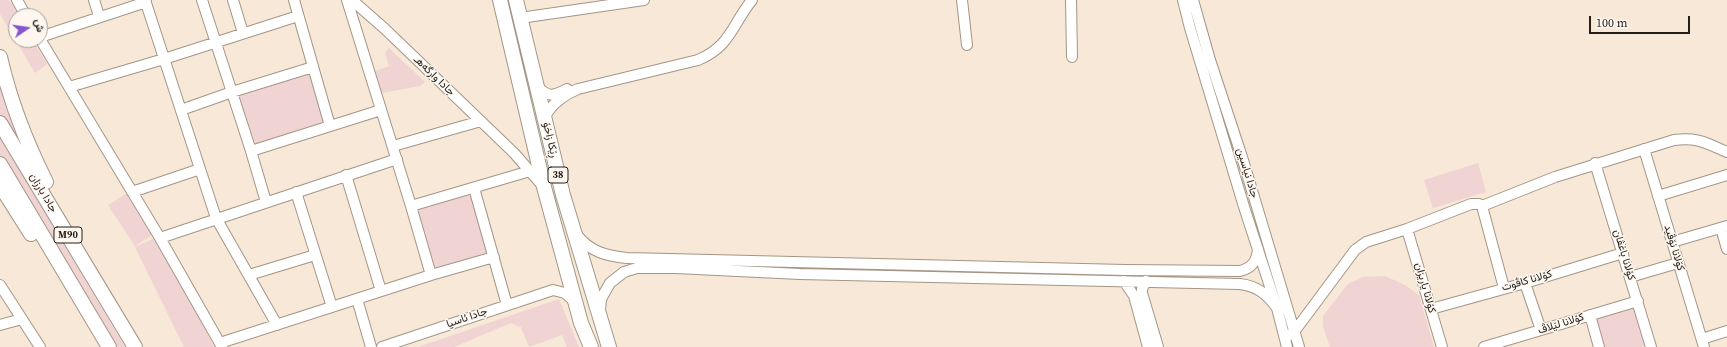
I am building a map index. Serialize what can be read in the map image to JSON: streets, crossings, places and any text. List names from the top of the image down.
{
  "streets": {
    "highway": [
      "ڕێکا زاخۆ",
      "38",
      "جادا بارزان",
      "M90"
    ],
    "street": [
      "جادا وارگه‌هـ",
      "جادا نیاسین",
      "کۆلانا نۆڤید",
      "کۆلانا باغڤان",
      "کۆلانا کاڤوت",
      "کۆلانا یاریزان",
      "جادا ئاسيا",
      "کۆلانا لێلاڤ"
    ]
  },
  "crossings": [
    ["جادا وارگه‌هـ", "ڕێکا زاخۆ"],
    ["کۆلانا باغڤان", "کۆلانا کاڤوت"],
    ["کۆلانا باغڤان", "کۆلانا لێلاڤ"],
    ["کۆلانا کاڤوت", "کۆلانا یاریزان"]
  ],
  "scale_bar": "100 m",
  "north": "right"
}
